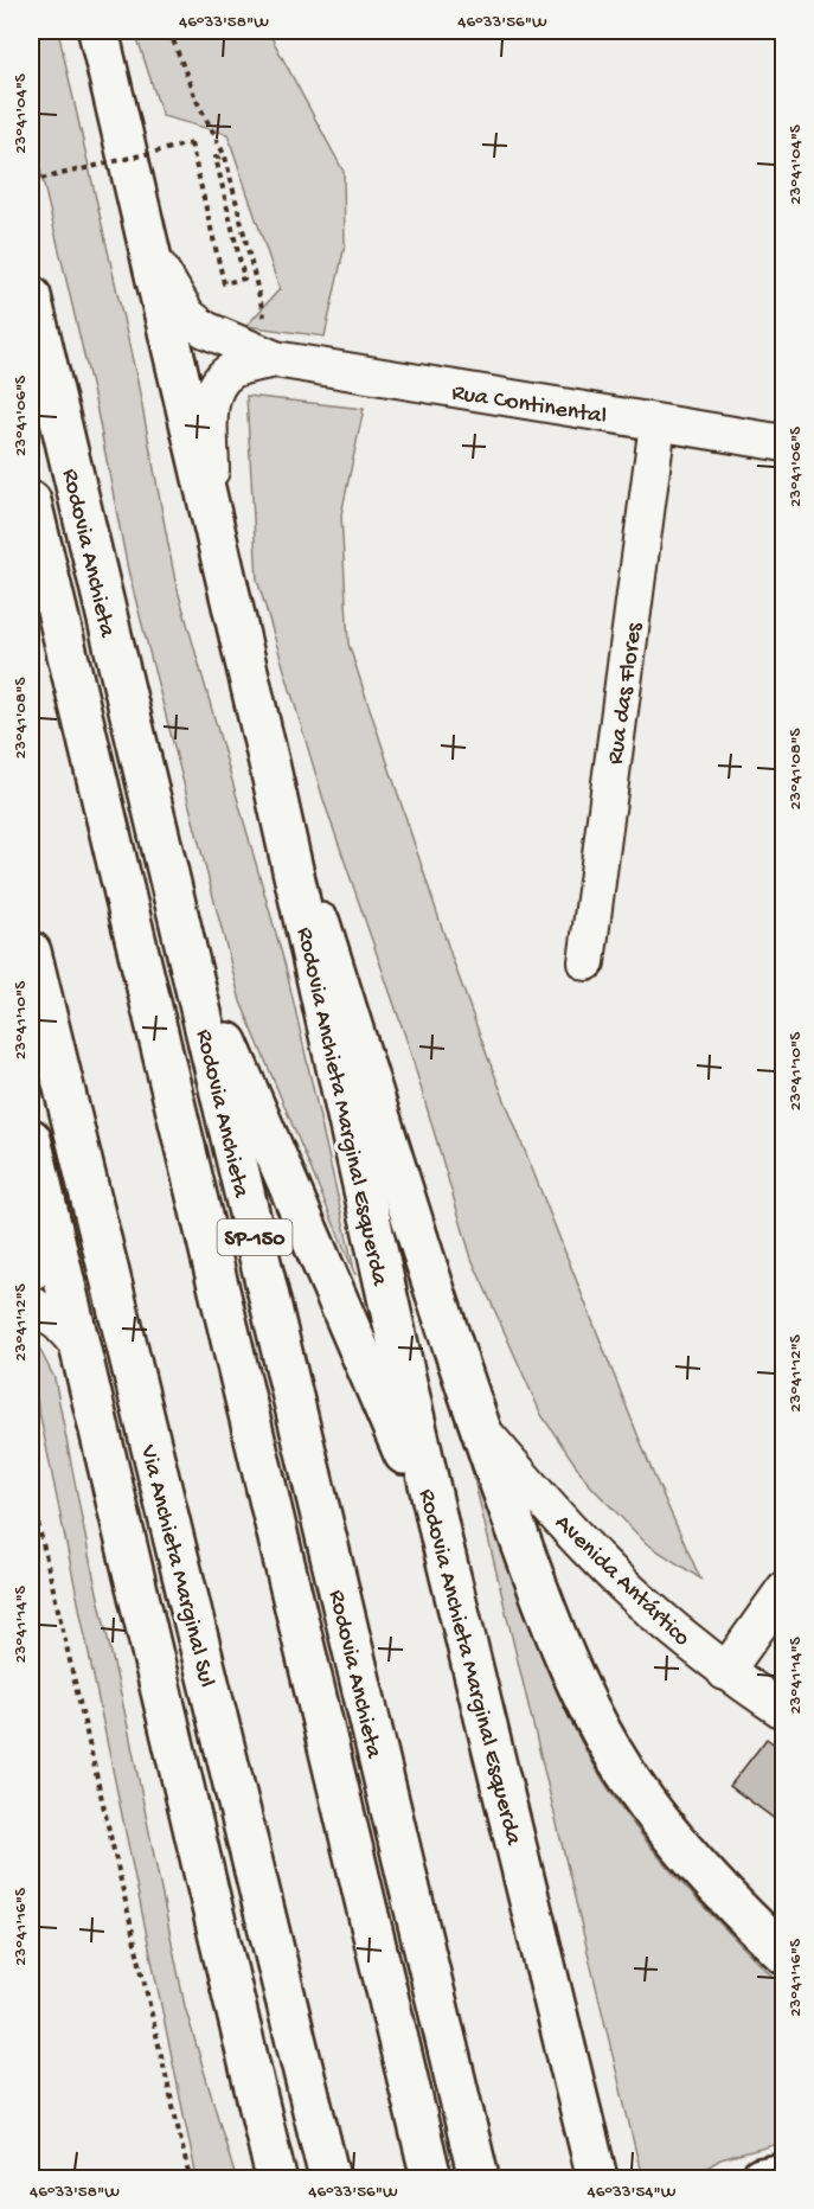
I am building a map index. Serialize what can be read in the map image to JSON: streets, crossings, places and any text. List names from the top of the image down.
{
  "streets": {
    "main road": [
      "Rodovia Anchieta",
      "Rodovia Anchieta Marginal Esquerda",
      "SP-150",
      "Via Anchieta Marginal Sul"
    ],
    "street": ["Rua Continental", "Rua das Flores", "Avenida Antártico"]
  },
  "crossings": [
    ["Rua Continental", "Rua das Flores"],
    ["Rua Continental", "Rodovia Anchieta Marginal Esquerda"]
  ],
  "coordinates": [
    "46°33'58\"W",
    "46°33'56\"W",
    "23°41'04\"S",
    "23°41'06\"S",
    "23°41'08\"S",
    "23°41'10\"S",
    "23°41'12\"S",
    "23°41'14\"S",
    "23°41'16\"S",
    "46°33'54\"W"
  ]
}
